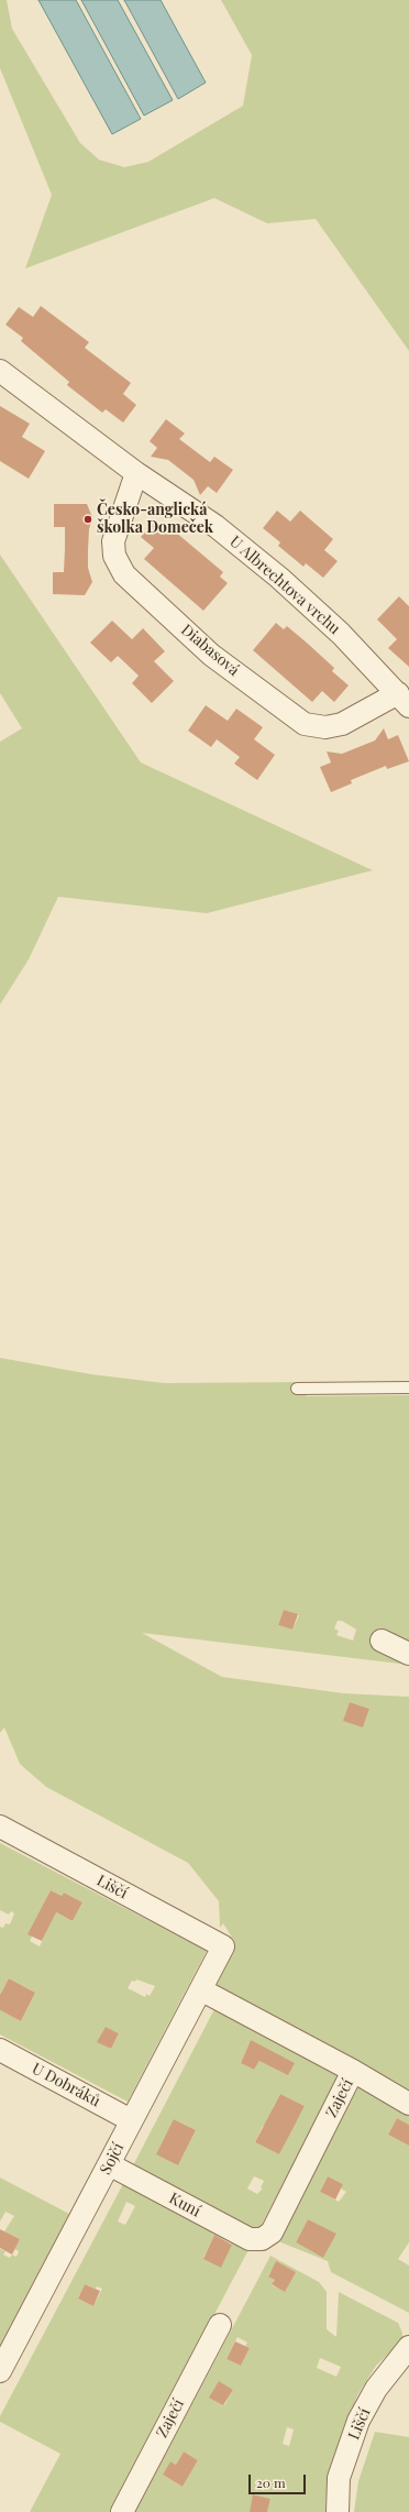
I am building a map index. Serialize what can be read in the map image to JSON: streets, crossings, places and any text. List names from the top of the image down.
{
  "streets": {
    "street": [
      "U Albrechtova vrchu",
      "Diabasová",
      "Liščí",
      "U Dobráků",
      "Zaječí",
      "Sojčí",
      "Kuní"
    ]
  },
  "crossings": [
    ["U Albrechtova vrchu", "Diabasová"],
    ["Liščí", "Sojčí"],
    ["U Dobráků", "Sojčí"],
    ["Zaječí", "Kuní"],
    ["Sojčí", "Kuní"]
  ],
  "places": ["Česko-anglická školka Domeček"],
  "scale_bar": "20 m"
}
